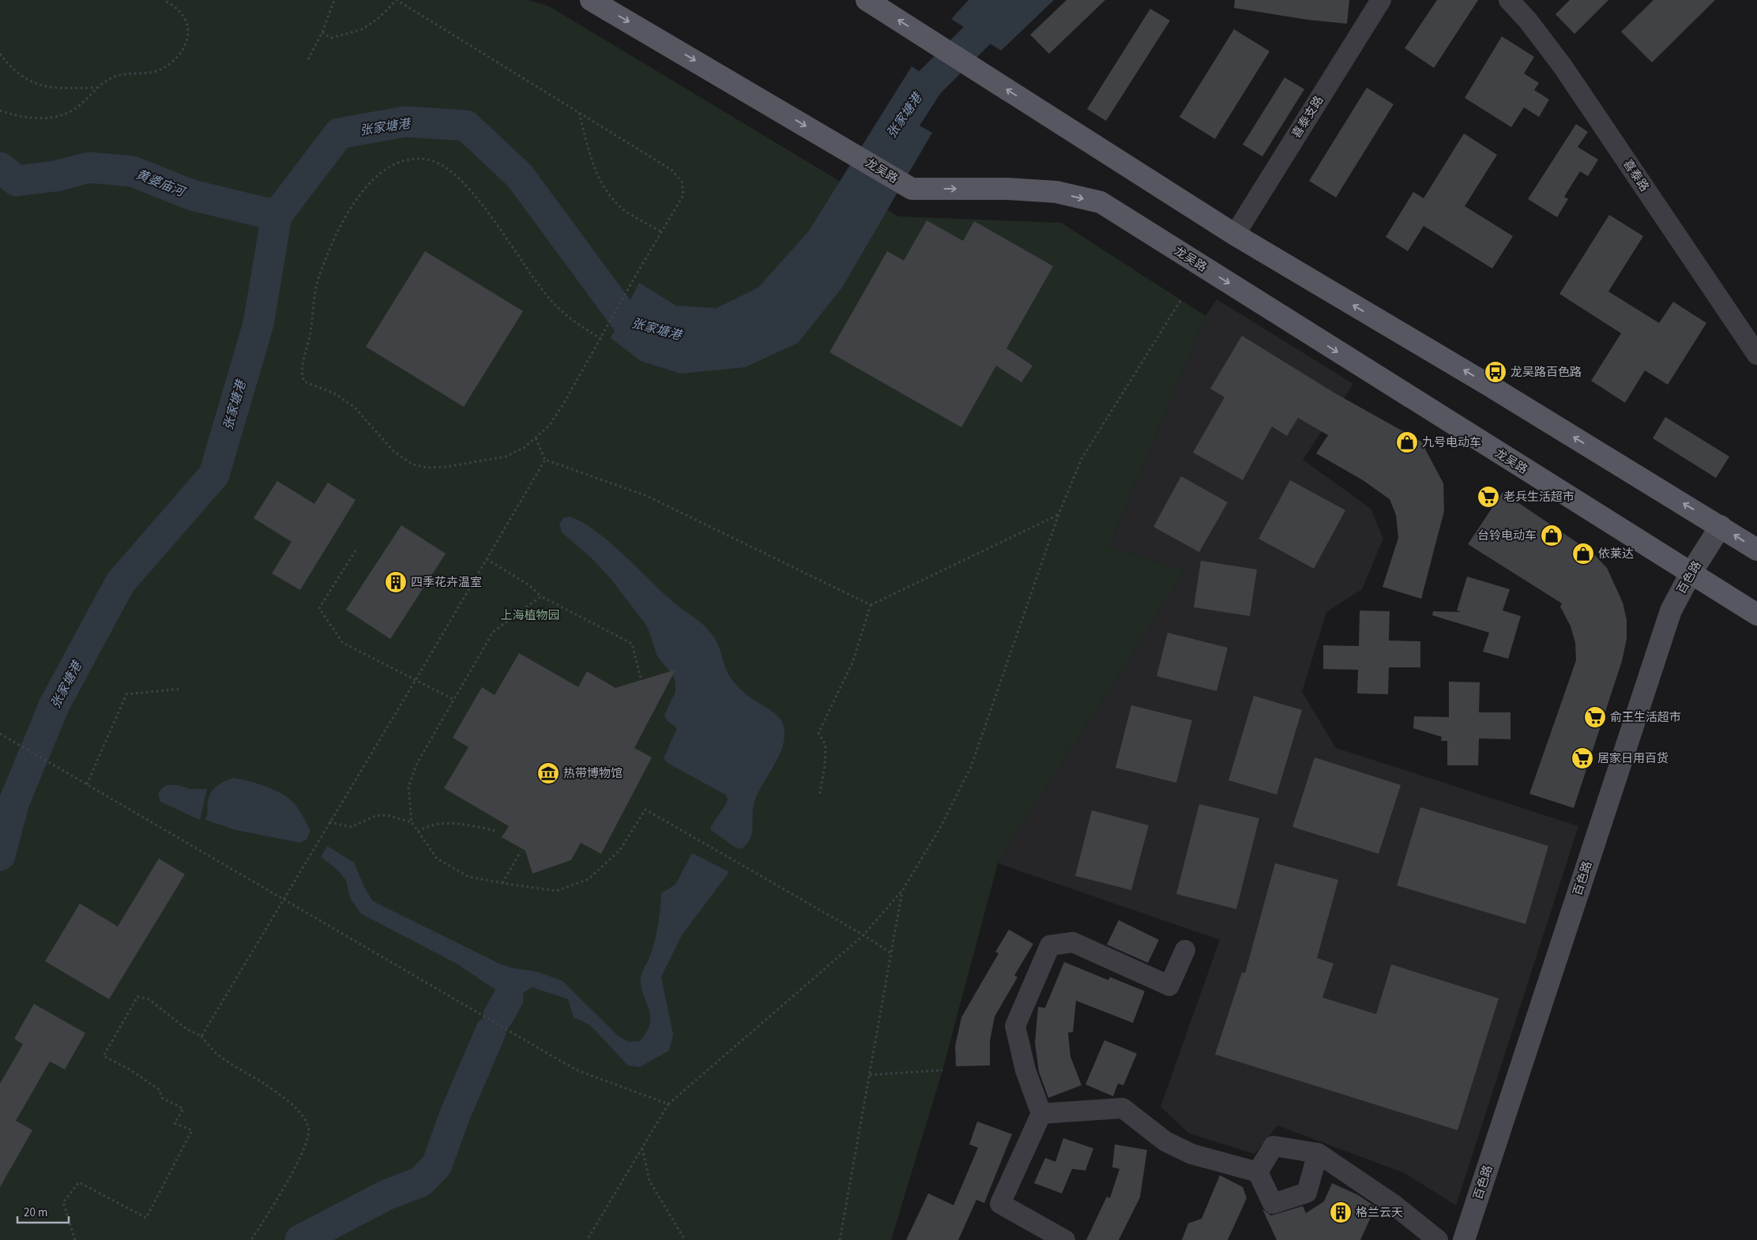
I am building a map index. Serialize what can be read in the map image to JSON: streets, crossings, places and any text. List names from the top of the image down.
{
  "streets": {
    "main road": ["龙吴路"],
    "street": ["喜泰支路", "喜泰路", "百色路"]
  },
  "crossings": [
    ["龙吴路", "百色路"]
  ],
  "water": ["张家塘港", "黄婆庙河"],
  "parks": ["上海植物园"],
  "places": {
    "bus stop": ["龙吴路百色路"],
    "shop": ["九号电动车", "台铃电动车", "依莱达"],
    "supermarket": ["老兵生活超市", "俞王生活超市", "居家日用百货"],
    "building": ["四季花卉温室", "格兰云天"],
    "museum": ["热带博物馆"]
  },
  "scale_bar": "20 m"
}
